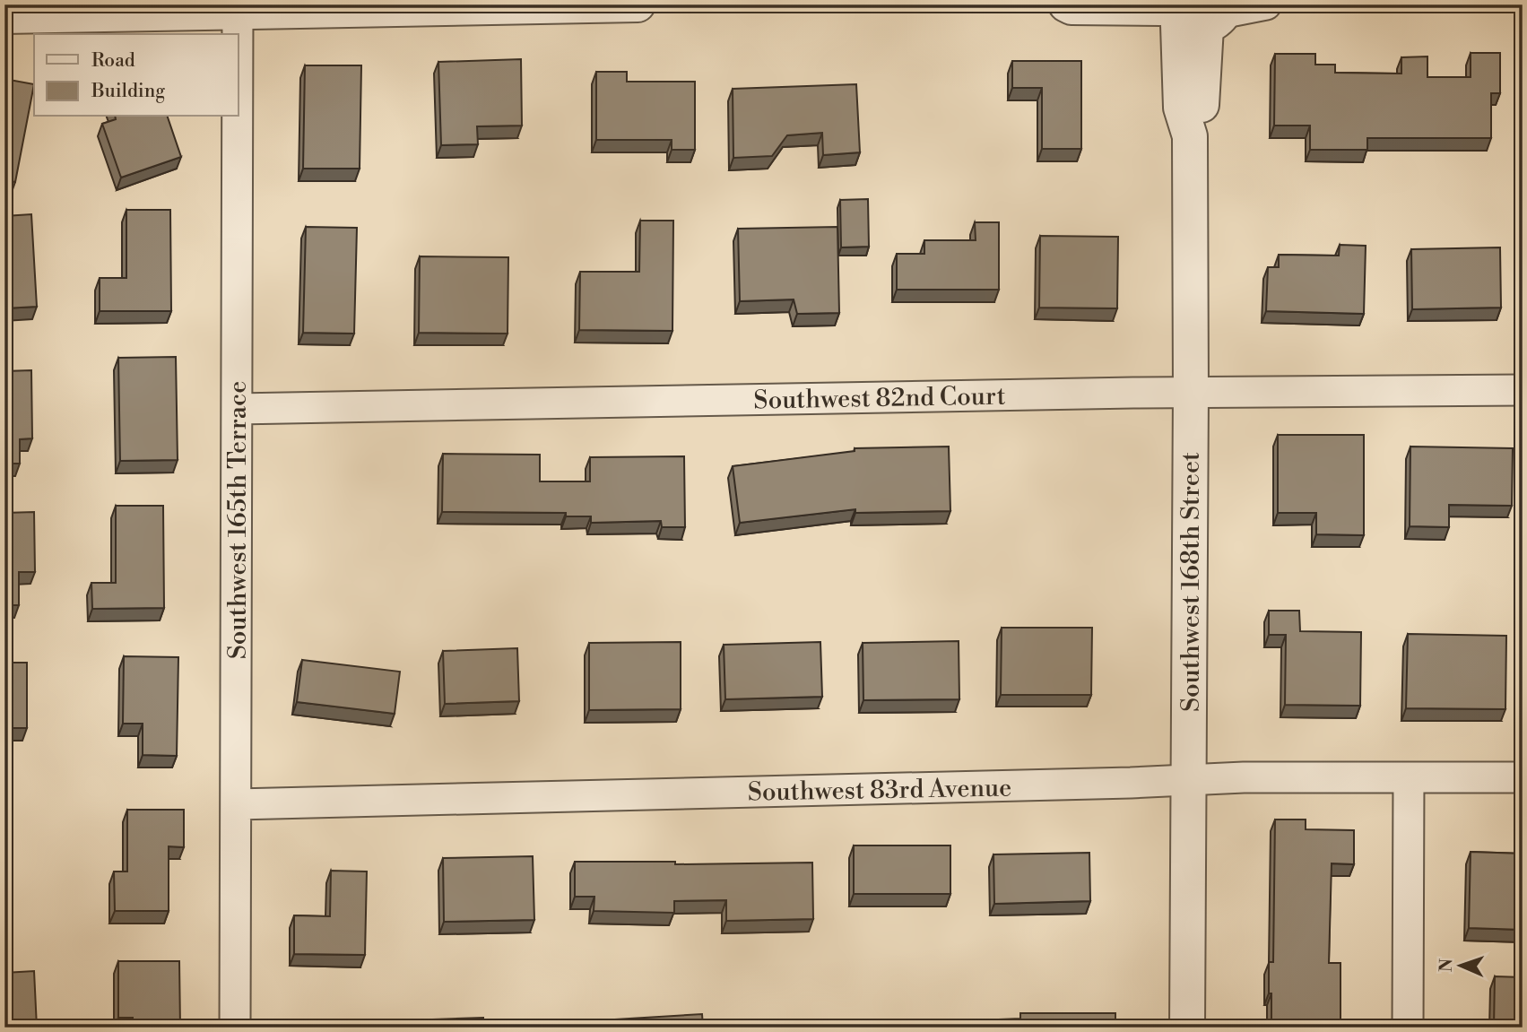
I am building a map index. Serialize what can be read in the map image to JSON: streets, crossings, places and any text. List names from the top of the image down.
{
  "streets": {
    "street": [
      "Southwest 82nd Court",
      "Southwest 165th Terrace",
      "Southwest 168th Street",
      "Southwest 83rd Avenue"
    ]
  },
  "crossings": [
    ["Southwest 82nd Court", "Southwest 165th Terrace"],
    ["Southwest 82nd Court", "Southwest 168th Street"],
    ["Southwest 165th Terrace", "Southwest 83rd Avenue"],
    ["Southwest 168th Street", "Southwest 83rd Avenue"]
  ],
  "legend": ["Road", "Building"],
  "north": "left"
}
